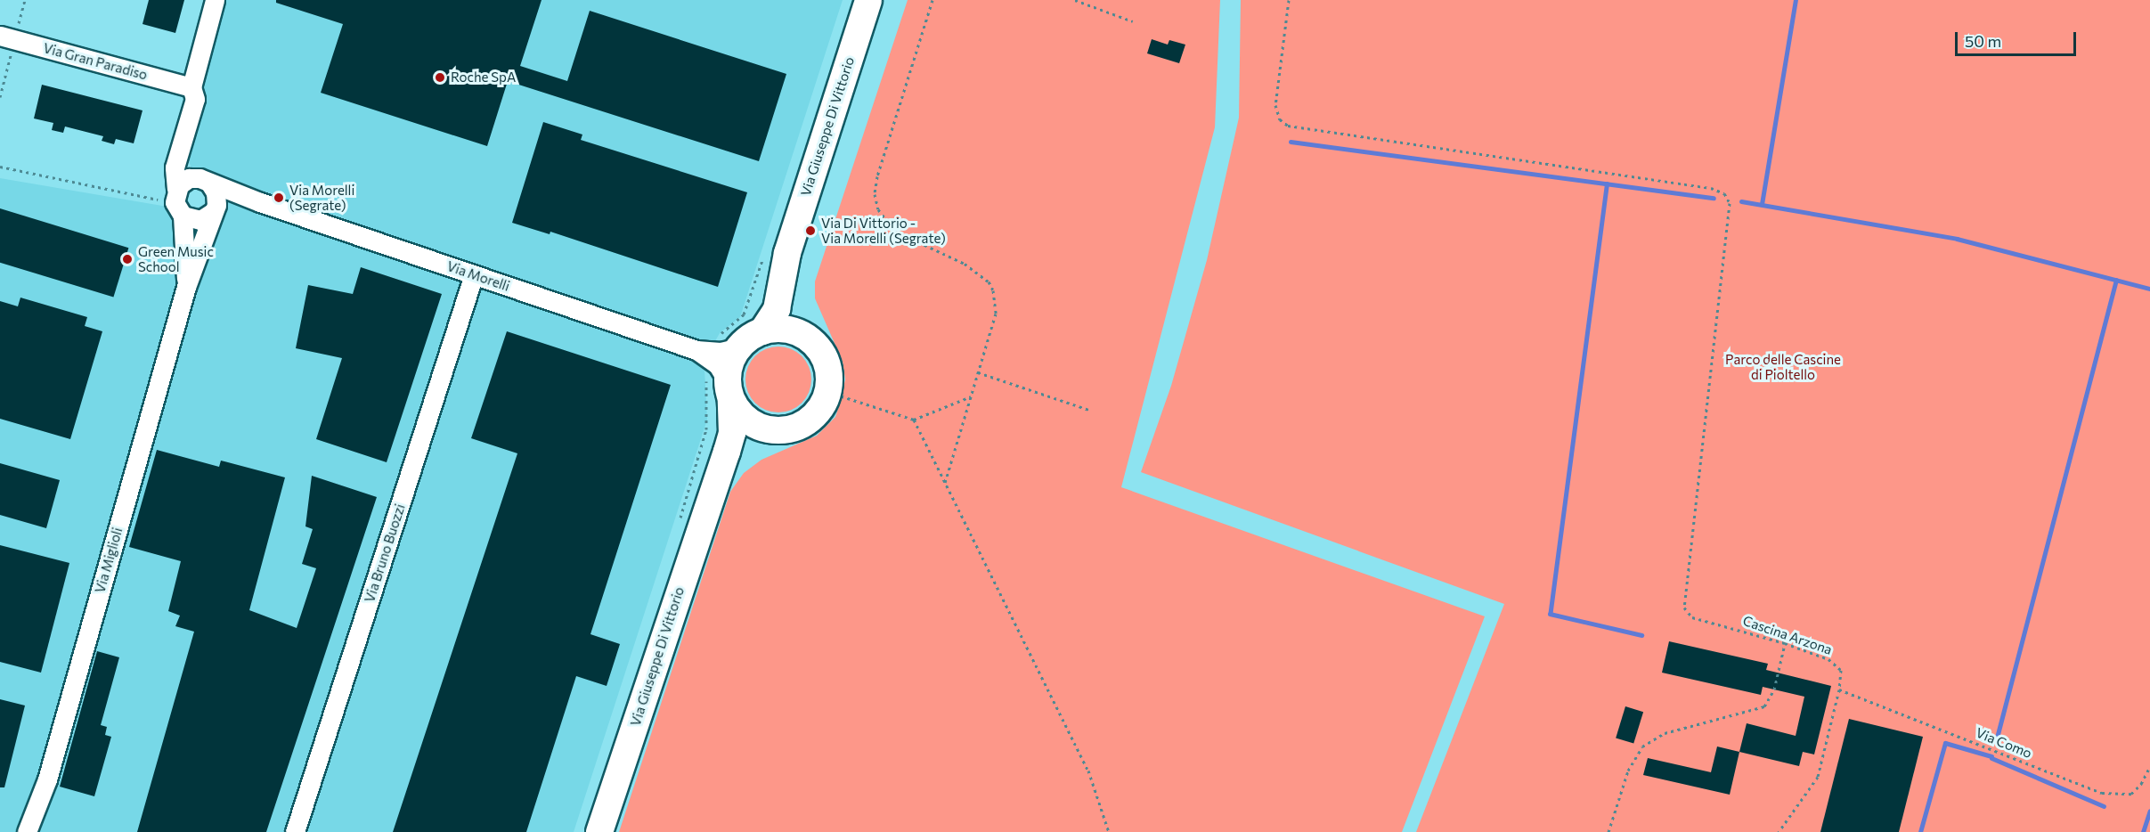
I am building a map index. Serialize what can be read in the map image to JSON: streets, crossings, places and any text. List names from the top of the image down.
{
  "streets": {
    "main road": ["Via Giuseppe Di Vittorio"],
    "street": [
      "Via Gran Paradiso",
      "Via Morelli",
      "Via Bruno Buozzi",
      "Via Miglioli"
    ],
    "path": ["Cascina Arzona", "Via Como"]
  },
  "crossings": [
    ["Via Giuseppe Di Vittorio", "Via Morelli"],
    ["Via Morelli", "Via Bruno Buozzi"],
    ["Cascina Arzona", "Via Como"]
  ],
  "parks": ["Parco delle Cascine di Pioltello"],
  "places": [
    "Roche SpA",
    "Via Morelli (Segrate)",
    "Via Di Vittorio - Via Morelli (Segrate)",
    "Green Music School"
  ],
  "scale_bar": "50 m"
}
